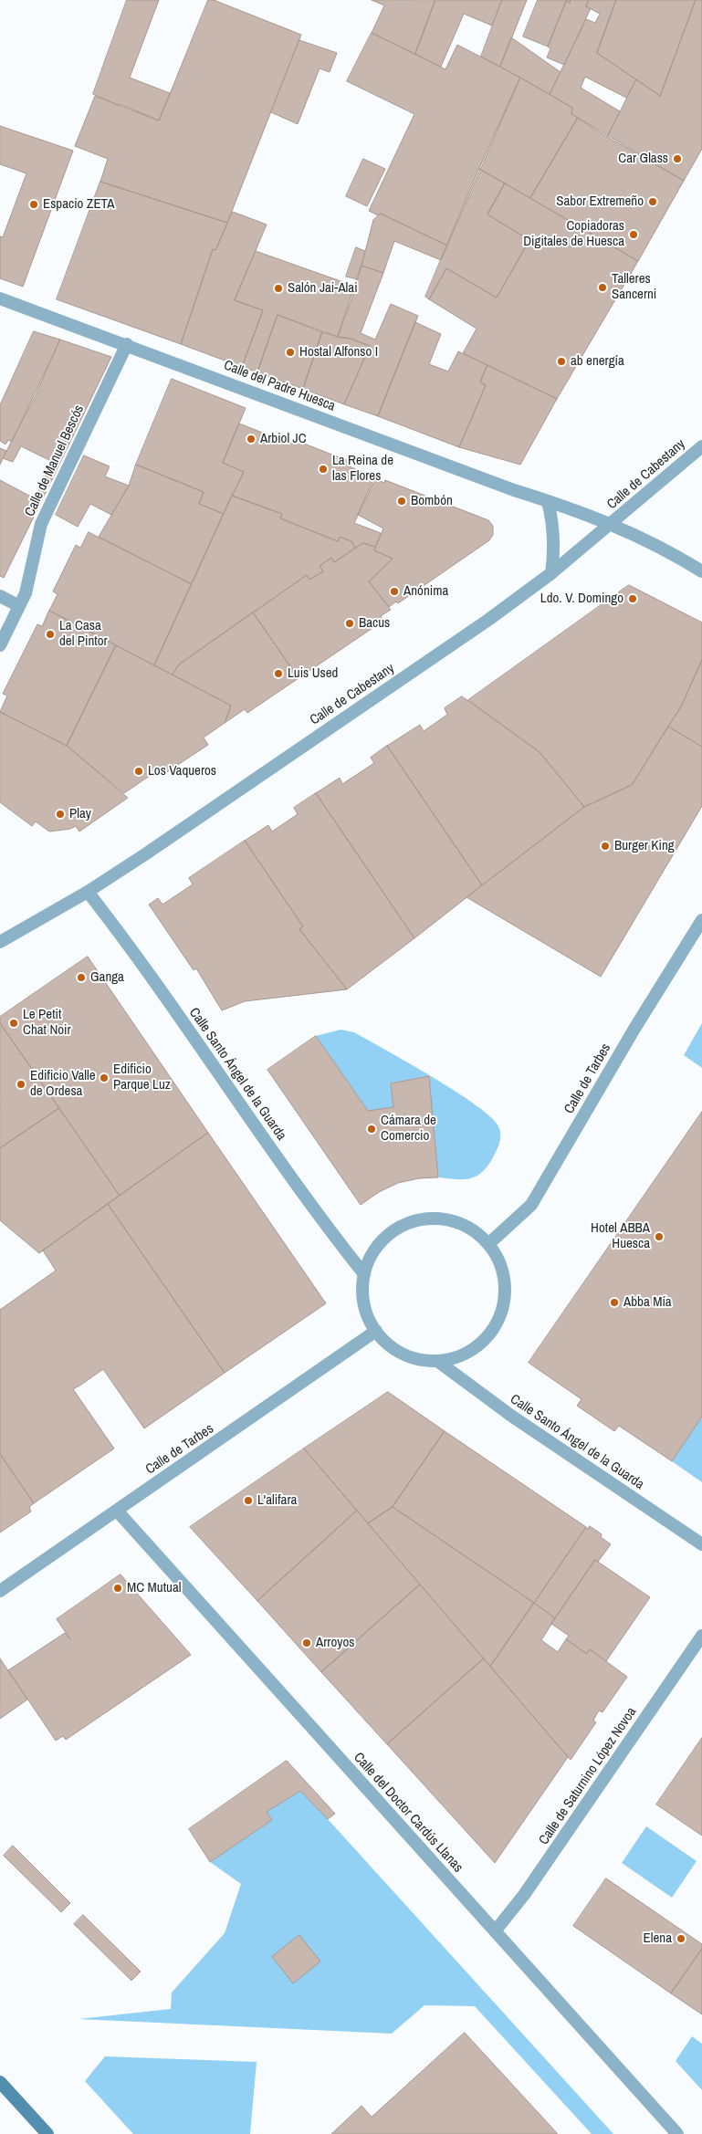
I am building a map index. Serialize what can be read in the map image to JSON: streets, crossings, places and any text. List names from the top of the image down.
{
  "streets": {
    "street": [
      "Calle del Padre Huesca",
      "Calle de Manuel Bescós",
      "Calle de Cabestany",
      "Calle Santo Ángel de la Guarda",
      "Calle de Tarbes",
      "Calle de Saturnino López Novoa",
      "Calle del Doctor Cardús Llanas"
    ]
  },
  "crossings": [
    ["Calle del Padre Huesca", "Calle de Manuel Bescós"],
    ["Calle del Padre Huesca", "Calle de Cabestany"],
    ["Calle de Cabestany", "Calle Santo Ángel de la Guarda"],
    ["Calle Santo Ángel de la Guarda", "Calle de Tarbes"],
    ["Calle de Tarbes", "Calle del Doctor Cardús Llanas"],
    ["Calle de Saturnino López Novoa", "Calle del Doctor Cardús Llanas"]
  ],
  "places": [
    "Car Glass",
    "Sabor Extremeño",
    "Espacio ZETA",
    "Copiadoras Digitales de Huesca",
    "Talleres Sancerni",
    "Salón Jai-Alai",
    "Hostal Alfonso I",
    "ab energía",
    "Arbiol JC",
    "La Reina de las Flores",
    "Bombón",
    "Anónima",
    "Ldo. V. Domingo",
    "Bacus",
    "La Casa del Pintor",
    "Luis Used",
    "Los Vaqueros",
    "Play",
    "Burger King",
    "Ganga",
    "Le Petit Chat Noir",
    "Edificio Parque Luz",
    "Edificio Valle de Ordesa",
    "Cámara de Comercio",
    "Hotel ABBA Huesca",
    "Abba Mía",
    "L'alifara",
    "MC Mutual",
    "Arroyos",
    "Elena"
  ]
}
